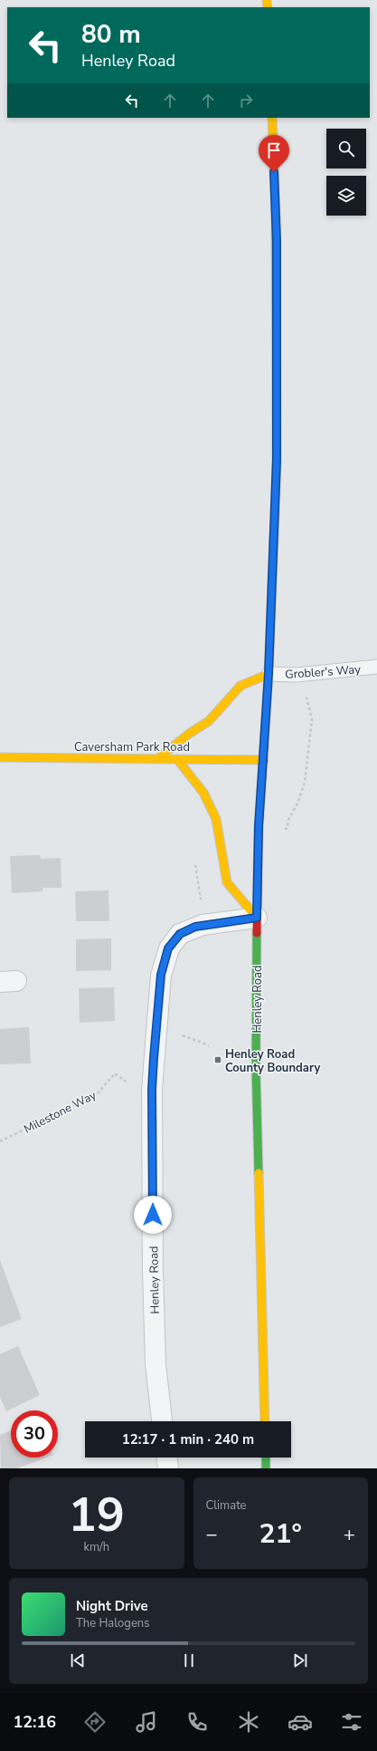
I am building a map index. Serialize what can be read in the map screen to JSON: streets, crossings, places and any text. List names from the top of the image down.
{
  "streets": {
    "main road": ["Caversham Park Road", "Henley Road"],
    "lane": ["Grobler's Way"],
    "path": ["Milestone Way"]
  },
  "crossings": [
    ["Grobler's Way", "Henley Road"],
    ["Caversham Park Road", "Henley Road"],
    ["Henley Road", "Milestone Way"]
  ],
  "places": {
    "transit": ["Henley Road County Boundary"]
  },
  "page": {
    "turn": ["80 m", "Henley Road"],
    "limit": "30",
    "trip": "12:17 · 1 min · 240 m",
    "tile": [
      ["19", "km/h"],
      "Climate"
    ],
    "heat": ["−", "21°", "+"],
    "song": ["Night Drive", "The Halogens"],
    "tabs": "12:16"
  }
}
